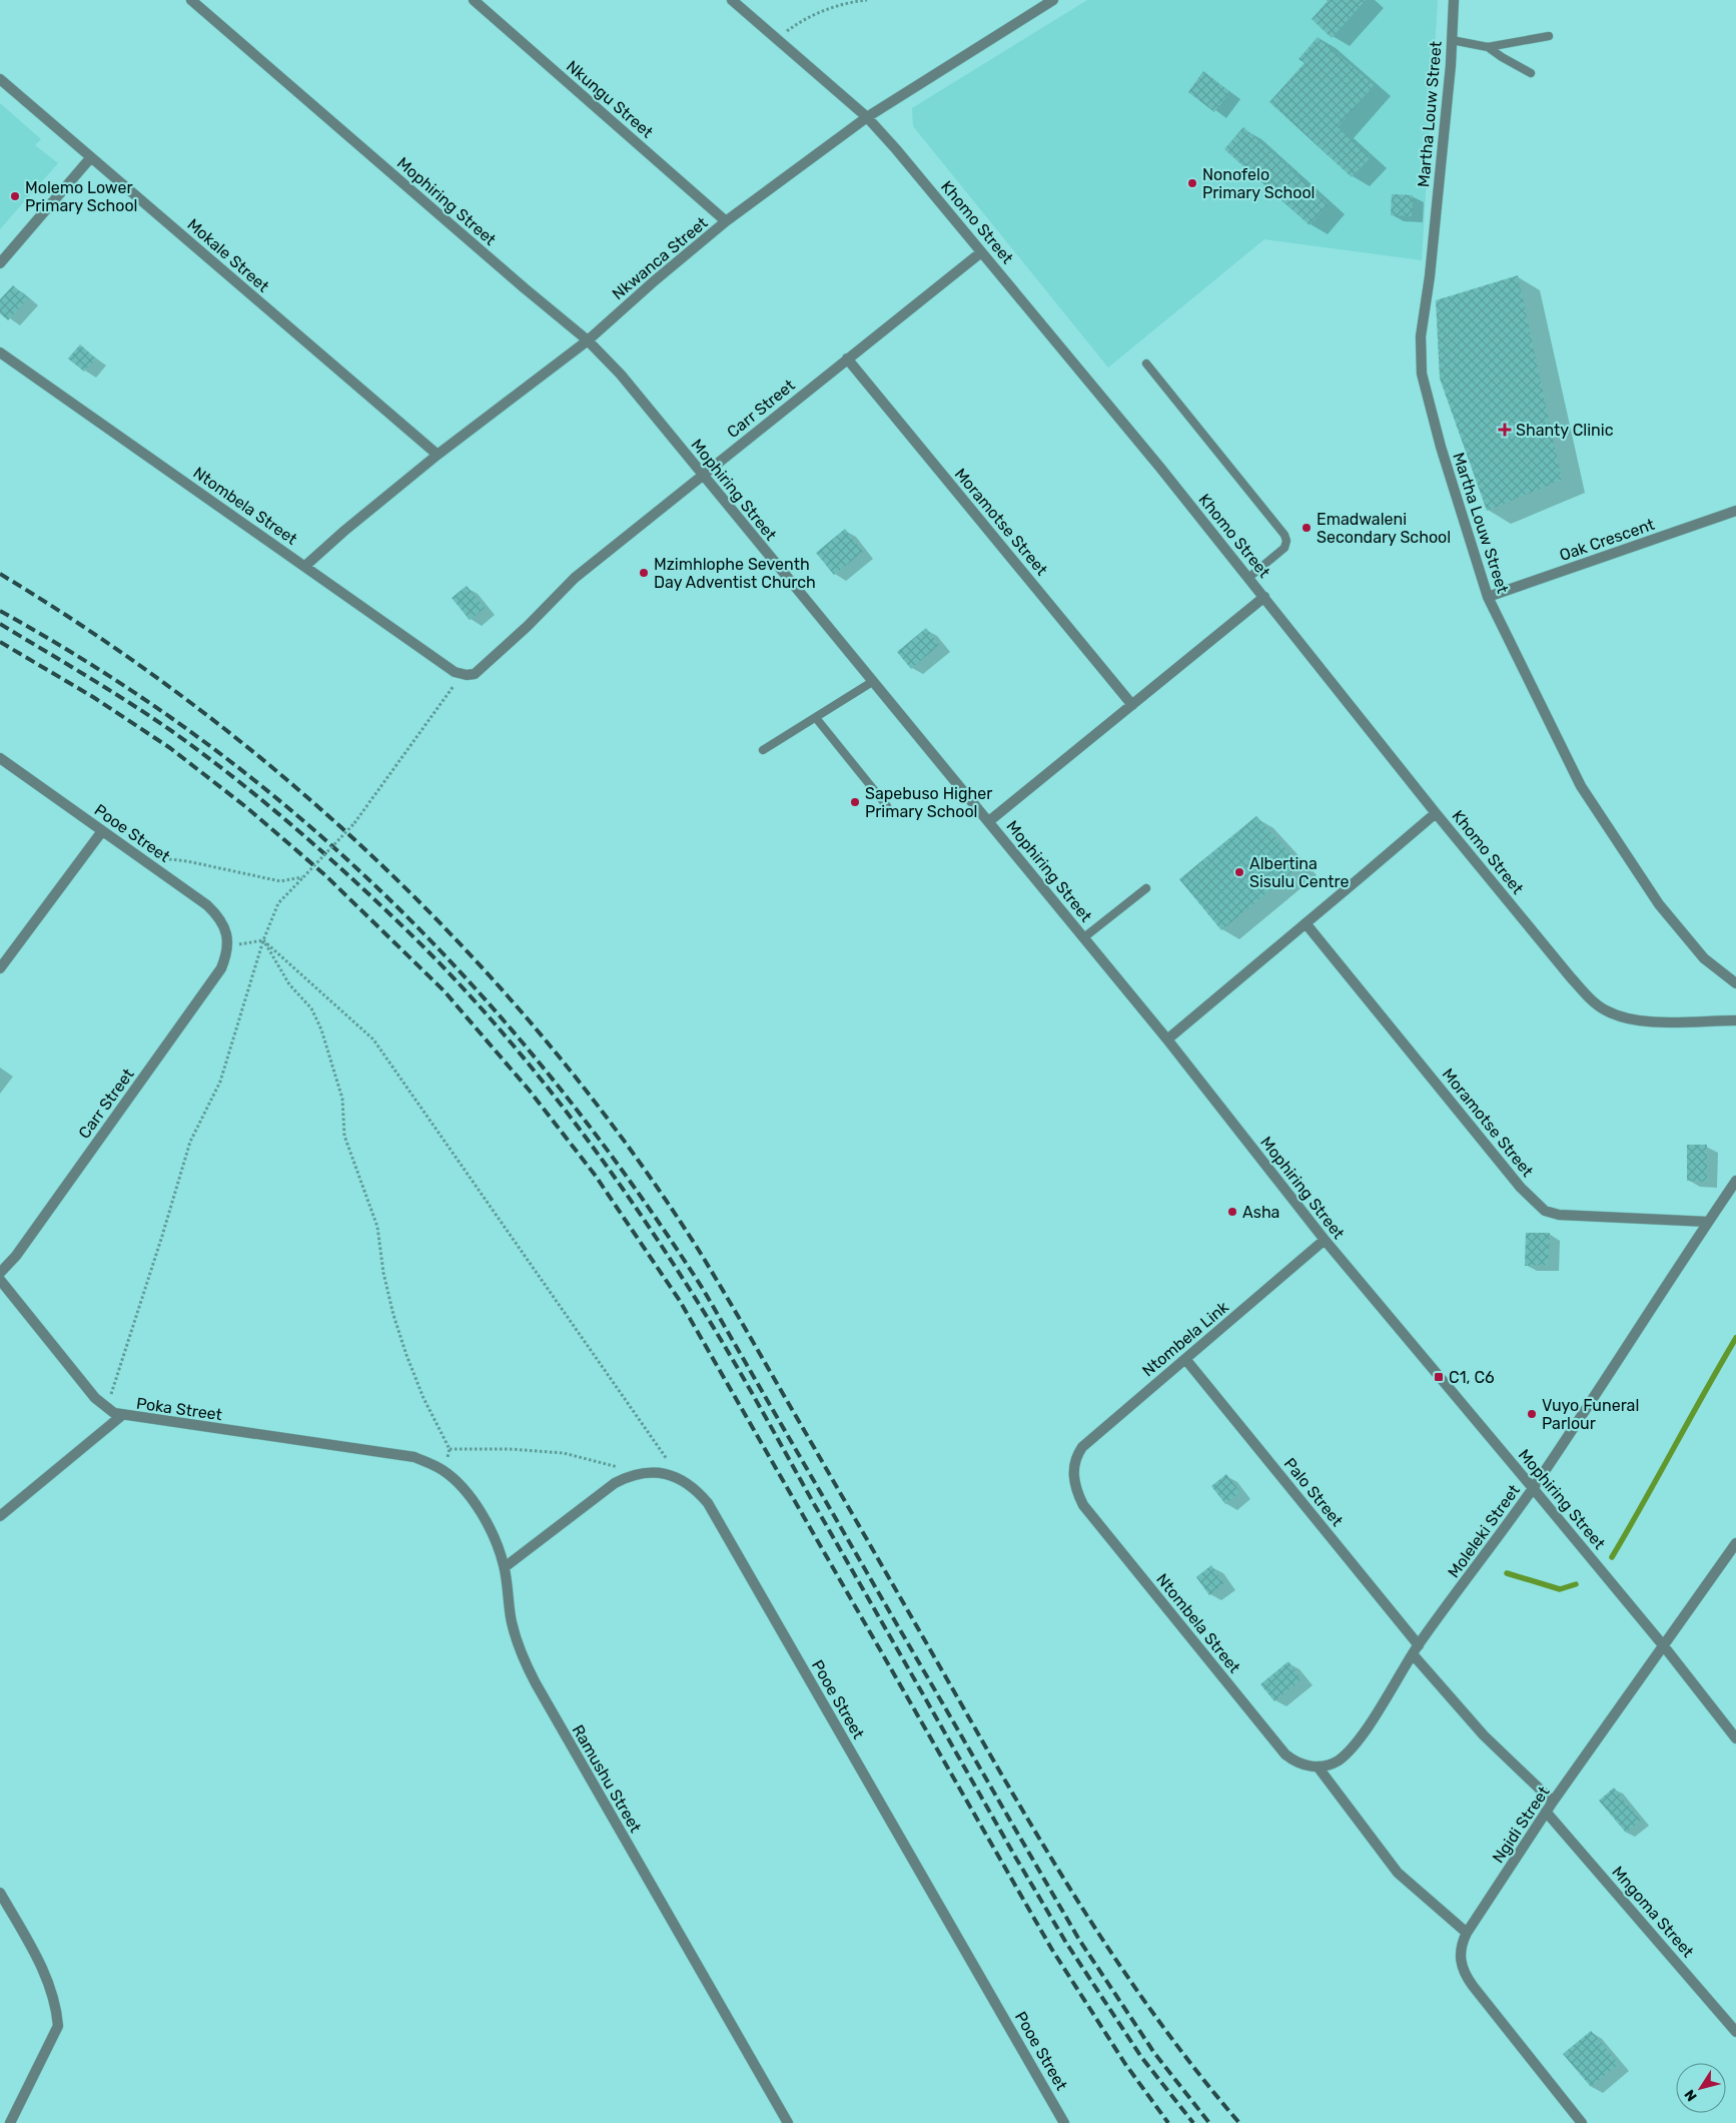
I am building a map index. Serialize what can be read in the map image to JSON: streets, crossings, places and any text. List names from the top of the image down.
{
  "streets": {
    "street": [
      "Nkungu Street",
      "Martha Louw Street",
      "Mophiring Street",
      "Khomo Street",
      "Mokale Street",
      "Nkwanca Street",
      "Carr Street",
      "Ntombela Street",
      "Moramotse Street",
      "Oak Crescent",
      "Pooe Street",
      "Ntombela Link",
      "Poka Street",
      "Palo Street",
      "Moleleki Street",
      "Ramushu Street",
      "Ngidi Street",
      "Mngoma Street"
    ]
  },
  "crossings": [
    ["Nkungu Street", "Nkwanca Street"],
    ["Martha Louw Street", "Oak Crescent"],
    ["Mophiring Street", "Nkwanca Street"],
    ["Mophiring Street", "Carr Street"],
    ["Mophiring Street", "Ntombela Link"],
    ["Mophiring Street", "Moleleki Street"],
    ["Mophiring Street", "Ngidi Street"],
    ["Khomo Street", "Nkwanca Street"],
    ["Khomo Street", "Carr Street"],
    ["Mokale Street", "Nkwanca Street"],
    ["Nkwanca Street", "Ntombela Street"],
    ["Carr Street", "Ntombela Street"],
    ["Carr Street", "Moramotse Street"],
    ["Carr Street", "Pooe Street"],
    ["Ntombela Street", "Ntombela Link"],
    ["Ntombela Street", "Moleleki Street"],
    ["Moramotse Street", "Moleleki Street"],
    ["Pooe Street", "Ramushu Street"],
    ["Ntombela Link", "Palo Street"],
    ["Poka Street", "Ramushu Street"],
    ["Palo Street", "Moleleki Street"],
    ["Ngidi Street", "Mngoma Street"]
  ],
  "places": {
    "other": [
      "Nonofelo Primary School",
      "Molemo Lower Primary School",
      "Emadwaleni Secondary School",
      "Mzimhlophe Seventh Day Adventist Church",
      "Sapebuso Higher Primary School",
      "Albertina Sisulu Centre",
      "Asha",
      "Vuyo Funeral Parlour"
    ],
    "health": ["Shanty Clinic"],
    "transit": ["C1, C6"]
  },
  "north": "bottom left"
}
